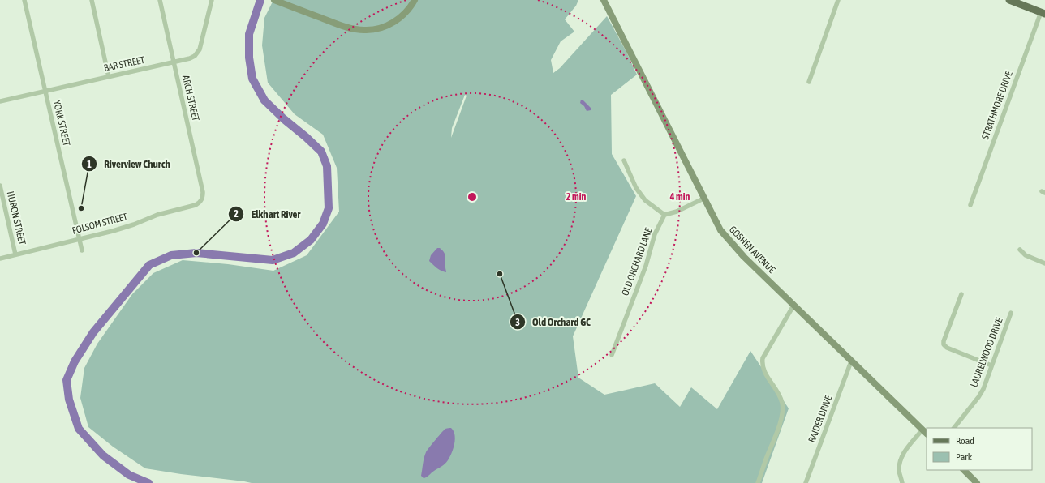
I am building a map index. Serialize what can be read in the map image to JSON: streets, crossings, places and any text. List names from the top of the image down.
{
  "streets": {
    "street": [
      "BAR STREET",
      "ARCH STREET",
      "STRATHMORE DRIVE",
      "YORK STREET",
      "HURON STREET",
      "FOLSOM STREET",
      "GOSHEN AVENUE",
      "OLD ORCHARD LANE",
      "LAURELWOOD DRIVE",
      "RAIDER DRIVE"
    ]
  },
  "crossings": [
    ["BAR STREET", "ARCH STREET"],
    ["BAR STREET", "YORK STREET"],
    ["ARCH STREET", "FOLSOM STREET"],
    ["YORK STREET", "FOLSOM STREET"],
    ["HURON STREET", "FOLSOM STREET"],
    ["GOSHEN AVENUE", "RAIDER DRIVE"]
  ],
  "places": ["Riverview Church", "Elkhart River", "Old Orchard GC"],
  "legend": ["Road", "Park"],
  "rings": ["2 min", "4 min"]
}
